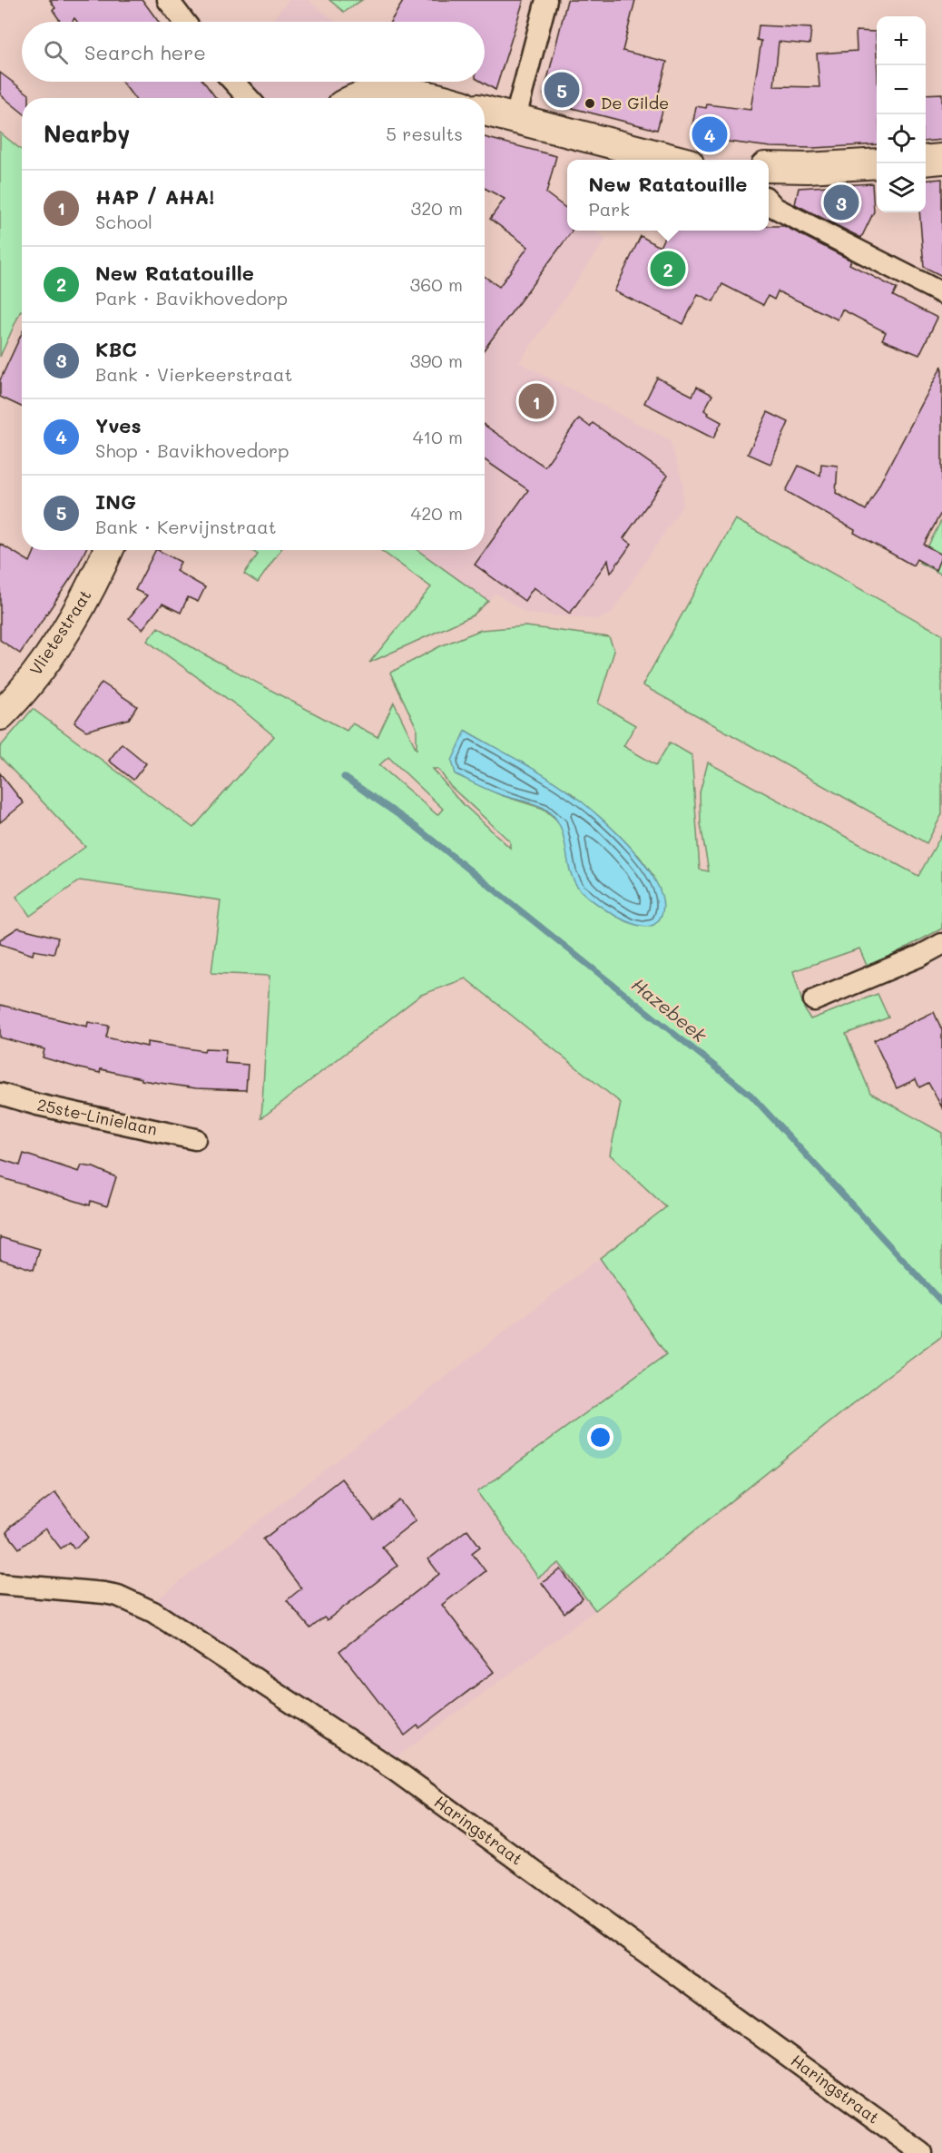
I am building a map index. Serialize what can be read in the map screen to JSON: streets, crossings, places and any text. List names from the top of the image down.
{
  "streets": {
    "street": ["Vlietestraat", "25ste-Linielaan", "Haringstraat"]
  },
  "water": ["Hazebeek"],
  "places": ["De Gilde"],
  "page": {
    "map_buttons": ["+", "−"],
    "search": "Search here",
    "pins": [
      "5",
      "4",
      "3",
      "2",
      "1"
    ],
    "heading": ["Nearby", "5 results"],
    "popup": ["New Ratatouille", "Park"],
    "list": [
      {
        "mark": "1",
        "name": "HAP / AHA!",
        "note": "School",
        "value": "320 m"
      },
      {
        "mark": "2",
        "name": "New Ratatouille",
        "note": "Park · Bavikhovedorp",
        "value": "360 m"
      },
      {
        "mark": "3",
        "name": "KBC",
        "note": "Bank · Vierkeerstraat",
        "value": "390 m"
      },
      {
        "mark": "4",
        "name": "Yves",
        "note": "Shop · Bavikhovedorp",
        "value": "410 m"
      },
      {
        "mark": "5",
        "name": "ING",
        "note": "Bank · Kervijnstraat",
        "value": "420 m"
      }
    ]
  }
}
